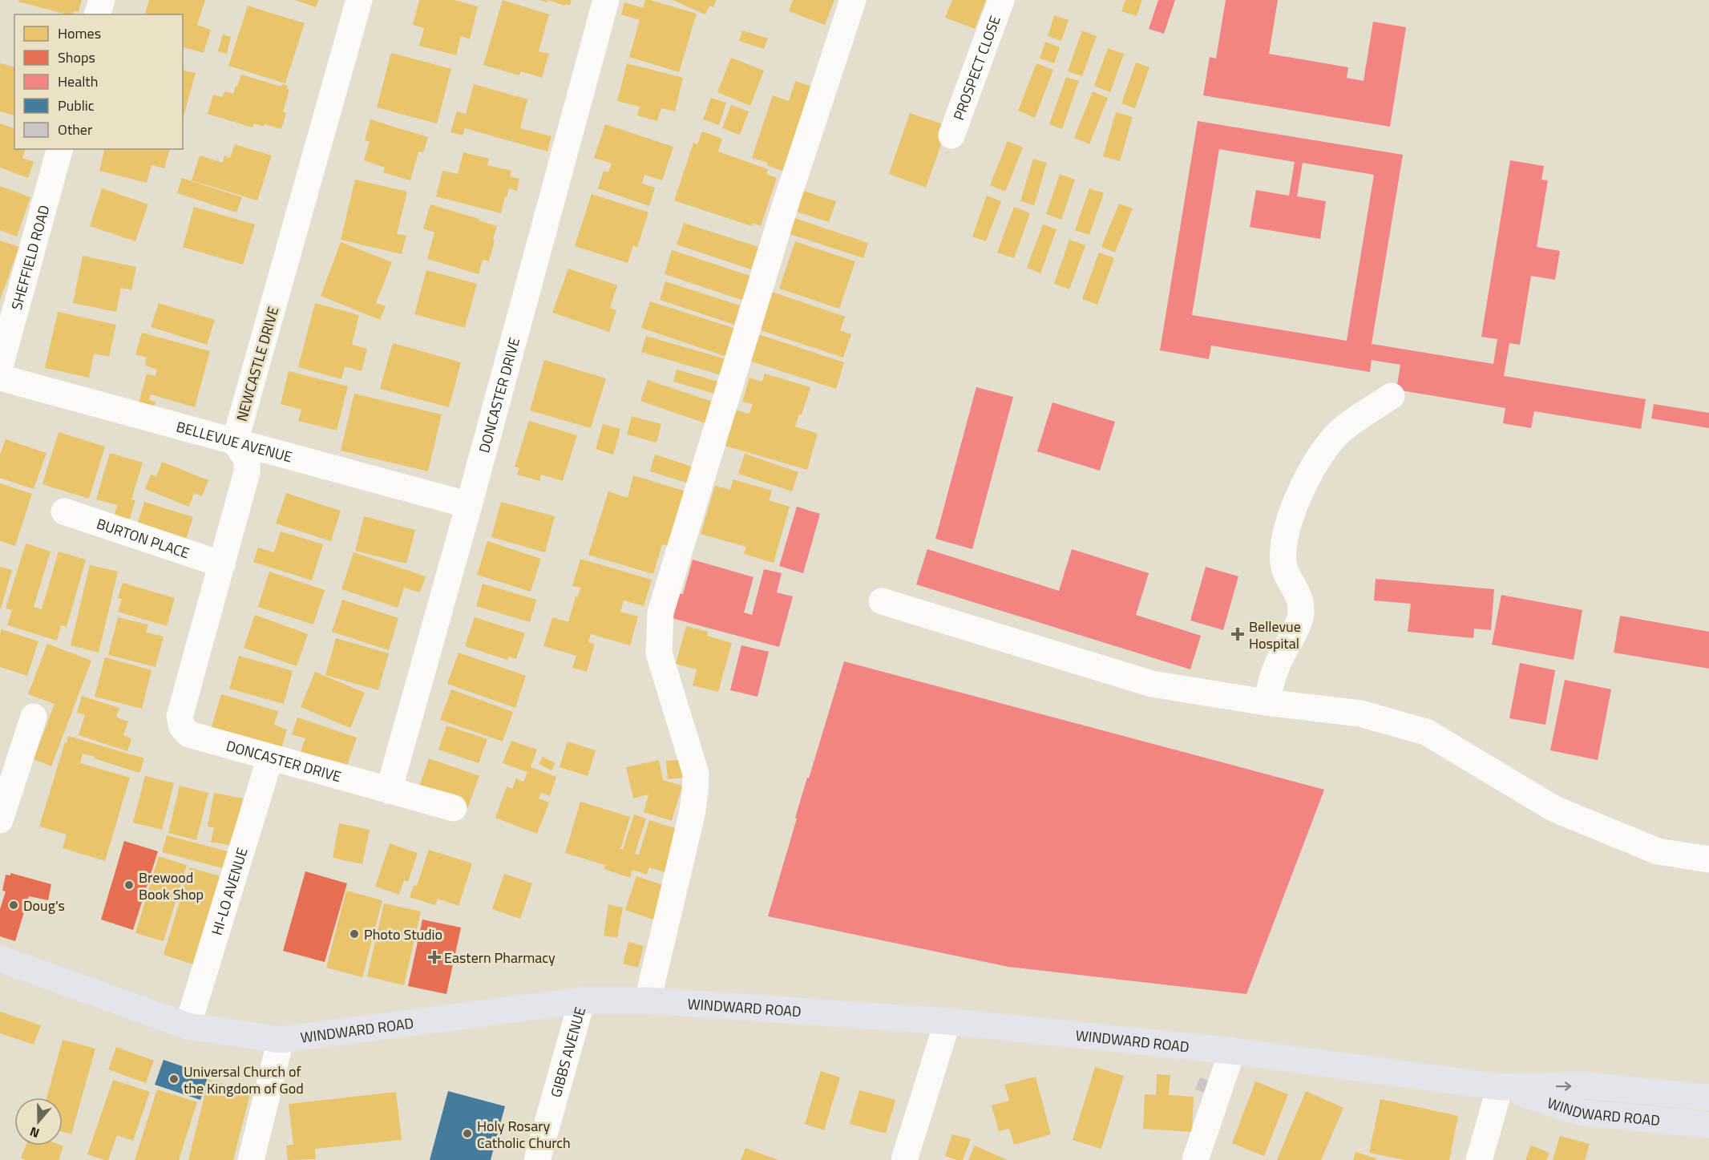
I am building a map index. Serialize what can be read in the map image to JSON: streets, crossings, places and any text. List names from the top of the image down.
{
  "streets": {
    "main road": ["WINDWARD ROAD"],
    "street": [
      "PROSPECT CLOSE",
      "SHEFFIELD ROAD",
      "NEWCASTLE DRIVE",
      "DONCASTER DRIVE",
      "BELLEVUE AVENUE",
      "BURTON PLACE",
      "HI-LO AVENUE",
      "GIBBS AVENUE"
    ]
  },
  "crossings": [
    ["NEWCASTLE DRIVE", "DONCASTER DRIVE"],
    ["NEWCASTLE DRIVE", "BELLEVUE AVENUE"],
    ["NEWCASTLE DRIVE", "BURTON PLACE"],
    ["DONCASTER DRIVE", "BELLEVUE AVENUE"],
    ["DONCASTER DRIVE", "HI-LO AVENUE"],
    ["HI-LO AVENUE", "WINDWARD ROAD"],
    ["WINDWARD ROAD", "GIBBS AVENUE"]
  ],
  "places": {
    "health": ["Bellevue Hospital", "Eastern Pharmacy"],
    "other": [
      "Brewood Book Shop",
      "Doug's",
      "Photo Studio",
      "Universal Church of the Kingdom of God",
      "Holy Rosary Catholic Church"
    ]
  },
  "legend": [
    "Homes",
    "Shops",
    "Health",
    "Public",
    "Other"
  ],
  "north": "bottom"
}
